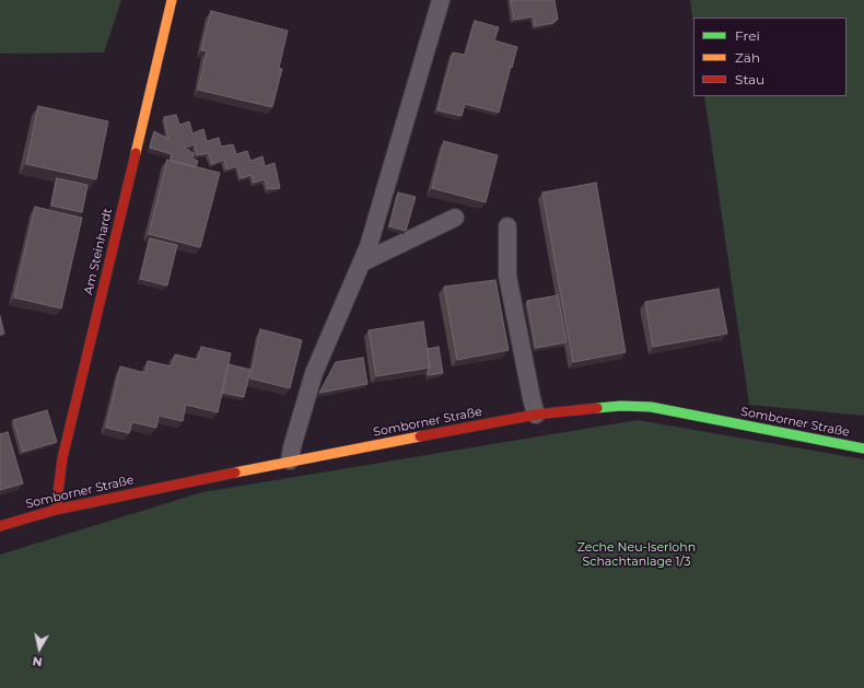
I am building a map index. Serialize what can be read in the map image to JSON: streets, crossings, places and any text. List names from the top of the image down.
{
  "streets": {
    "street": ["Am Steinhardt", "Somborner Straße"]
  },
  "crossings": [
    ["Am Steinhardt", "Somborner Straße"]
  ],
  "parks": ["Zeche Neu-Iserlohn Schachtanlage 1/3"],
  "legend": ["Frei", "Zäh", "Stau"],
  "north": "bottom"
}
